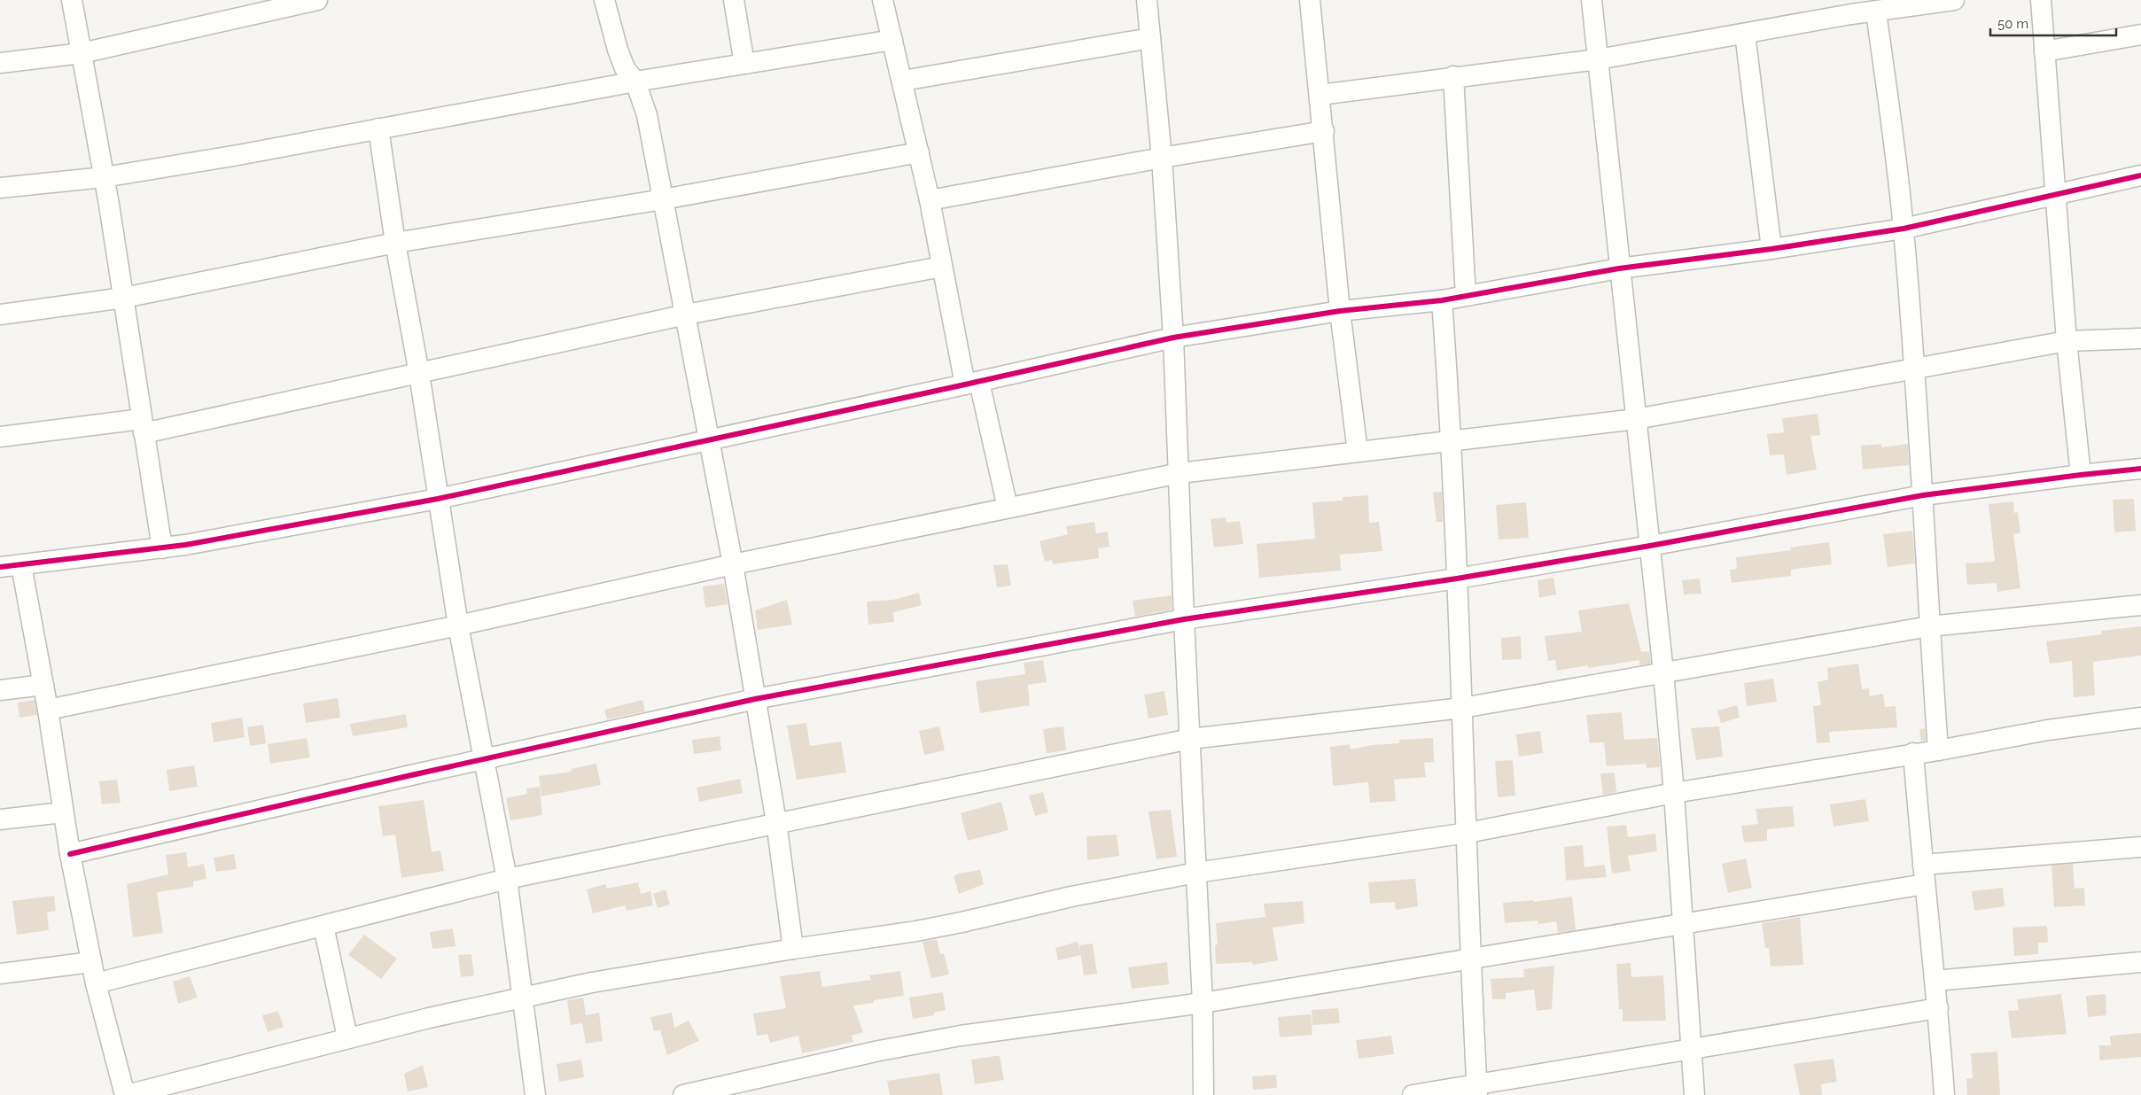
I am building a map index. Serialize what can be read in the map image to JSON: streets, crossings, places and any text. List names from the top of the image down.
{
  "scale_bar": "50 m"
}
